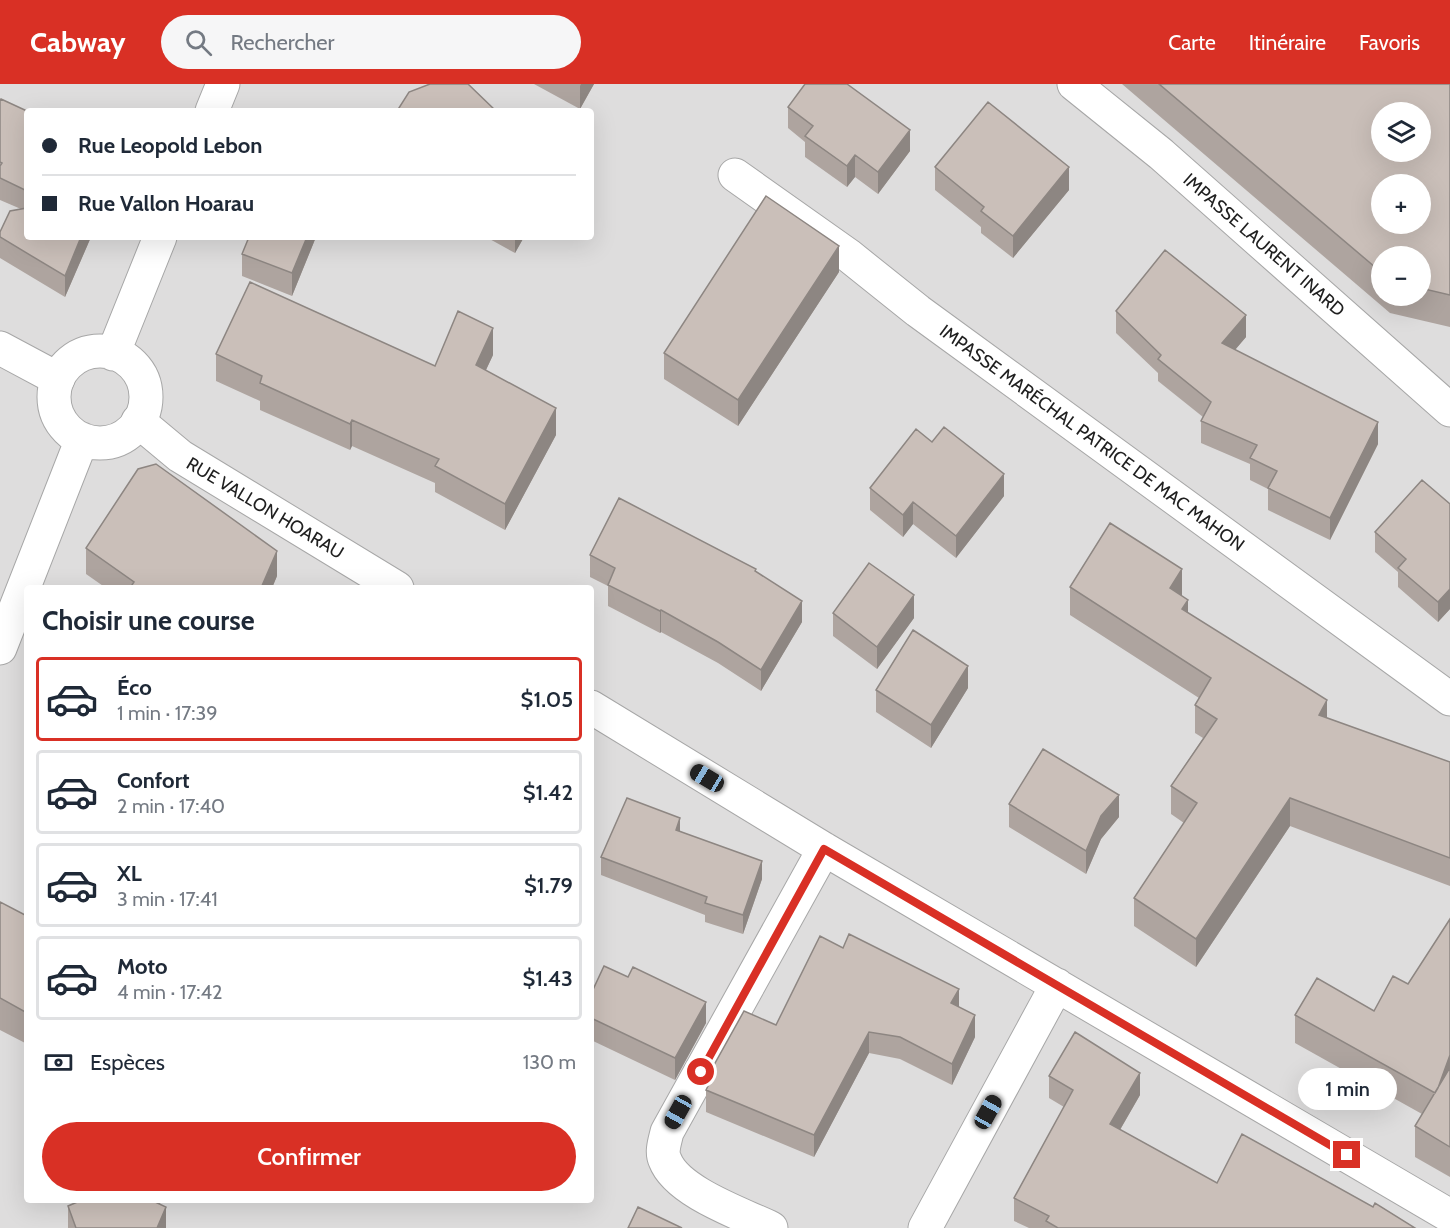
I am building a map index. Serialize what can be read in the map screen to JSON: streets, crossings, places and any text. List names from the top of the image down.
{
  "streets": {
    "street": ["IMPASSE LAURENT INARD", "IMPASSE MARÉCHAL PATRICE DE MAC MAHON", "RUE VALLON HOARAU"]
  },
  "page": {
    "header": "Cabway",
    "search": "Rechercher",
    "nav": ["Carte", "Itinéraire", "Favoris"],
    "map_buttons": ["+", "−"],
    "banner": ["Rue Leopold Lebon", "Rue Vallon Hoarau"],
    "heading": "Choisir une course",
    "list": [
      {
        "name": "Éco",
        "note": "1 min · 17:39",
        "value": "$1.05"
      },
      {
        "name": "Confort",
        "note": "2 min · 17:40",
        "value": "$1.42"
      },
      {
        "name": "XL",
        "note": "3 min · 17:41",
        "value": "$1.79"
      },
      {
        "name": "Moto",
        "note": "4 min · 17:42",
        "value": "$1.43"
      }
    ],
    "pay": ["Espèces", "130 m"],
    "bubble": "1 min",
    "buttons": "Confirmer"
  }
}
